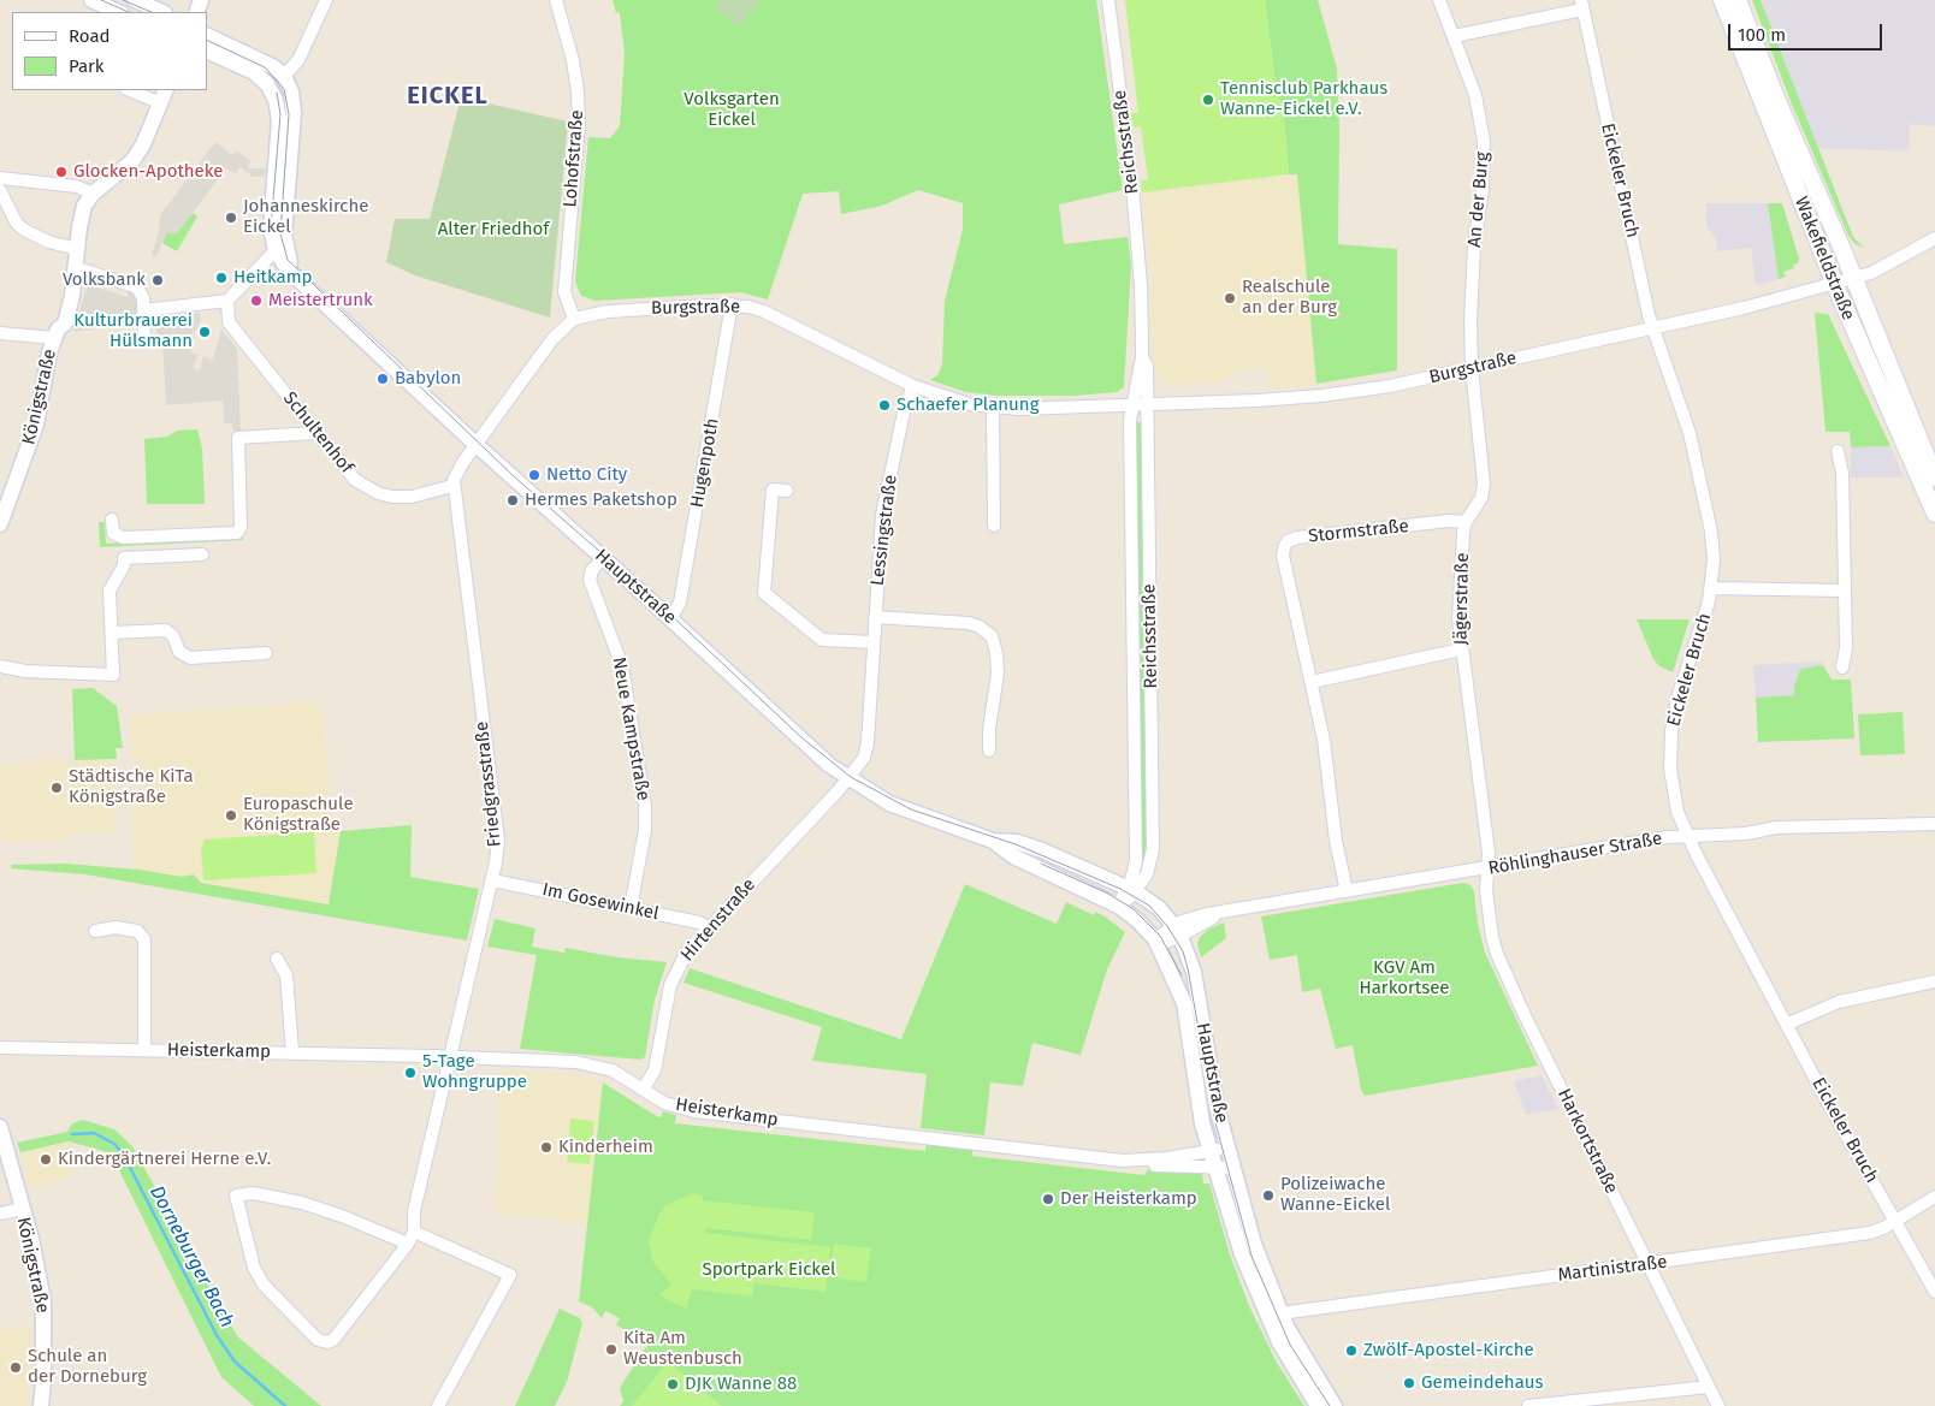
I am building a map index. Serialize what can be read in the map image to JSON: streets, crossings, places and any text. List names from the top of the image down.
{
  "streets": {
    "main road": ["Wakefieldstraße"],
    "street": [
      "Reichsstraße",
      "Lohofstraße",
      "Eickeler Bruch",
      "An der Burg",
      "Burgstraße",
      "Königstraße",
      "Schultenhof",
      "Hugenpoth",
      "Lessingstraße",
      "Stormstraße",
      "Hauptstraße",
      "Jägerstraße",
      "Neue Kampstraße",
      "Friedgrasstraße",
      "Röhlinghauser Straße",
      "Im Gosewinkel",
      "Hirtenstraße",
      "Heisterkamp",
      "Harkortstraße",
      "Martinistraße"
    ]
  },
  "crossings": [
    ["Reichsstraße", "Burgstraße"],
    ["Reichsstraße", "Hauptstraße"],
    ["Lohofstraße", "Burgstraße"],
    ["Eickeler Bruch", "Burgstraße"],
    ["Eickeler Bruch", "Röhlinghauser Straße"],
    ["Eickeler Bruch", "Martinistraße"],
    ["An der Burg", "Burgstraße"],
    ["An der Burg", "Jägerstraße"],
    ["Wakefieldstraße", "Burgstraße"],
    ["Burgstraße", "Hugenpoth"],
    ["Burgstraße", "Lessingstraße"],
    ["Burgstraße", "Hauptstraße"],
    ["Burgstraße", "Jägerstraße"],
    ["Schultenhof", "Friedgrasstraße"],
    ["Hugenpoth", "Hauptstraße"],
    ["Lessingstraße", "Hauptstraße"],
    ["Lessingstraße", "Hirtenstraße"],
    ["Stormstraße", "Jägerstraße"],
    ["Stormstraße", "Röhlinghauser Straße"],
    ["Hauptstraße", "Neue Kampstraße"],
    ["Hauptstraße", "Röhlinghauser Straße"],
    ["Hauptstraße", "Hirtenstraße"],
    ["Hauptstraße", "Heisterkamp"],
    ["Hauptstraße", "Martinistraße"],
    ["Jägerstraße", "Röhlinghauser Straße"],
    ["Jägerstraße", "Harkortstraße"],
    ["Neue Kampstraße", "Im Gosewinkel"],
    ["Friedgrasstraße", "Im Gosewinkel"],
    ["Friedgrasstraße", "Heisterkamp"],
    ["Röhlinghauser Straße", "Harkortstraße"],
    ["Im Gosewinkel", "Hirtenstraße"],
    ["Hirtenstraße", "Heisterkamp"],
    ["Harkortstraße", "Martinistraße"]
  ],
  "districts": ["EICKEL"],
  "water": ["Dorneburger Bach"],
  "parks": [
    "Volksgarten Eickel",
    "Alter Friedhof",
    "KGV Am Harkortsee",
    "Sportpark Eickel"
  ],
  "places": [
    "Tennisclub Parkhaus Wanne-Eickel e.V.",
    "Glocken-Apotheke",
    "Johanneskirche Eickel",
    "Heitkamp",
    "Volksbank",
    "Realschule an der Burg",
    "Meistertrunk",
    "Kulturbrauerei Hülsmann",
    "Babylon",
    "Schaefer Planung",
    "Netto City",
    "Hermes Paketshop",
    "Städtische KiTa Königstraße",
    "Europaschule Königstraße",
    "5-Tage Wohngruppe",
    "Kinderheim",
    "Kindergärtnerei Herne e.V.",
    "Polizeiwache Wanne-Eickel",
    "Der Heisterkamp",
    "Kita Am Weustenbusch",
    "Zwölf-Apostel-Kirche",
    "Schule an der Dorneburg",
    "Gemeindehaus",
    "DJK Wanne 88"
  ],
  "legend": ["Road", "Park"],
  "scale_bar": "100 m"
}
